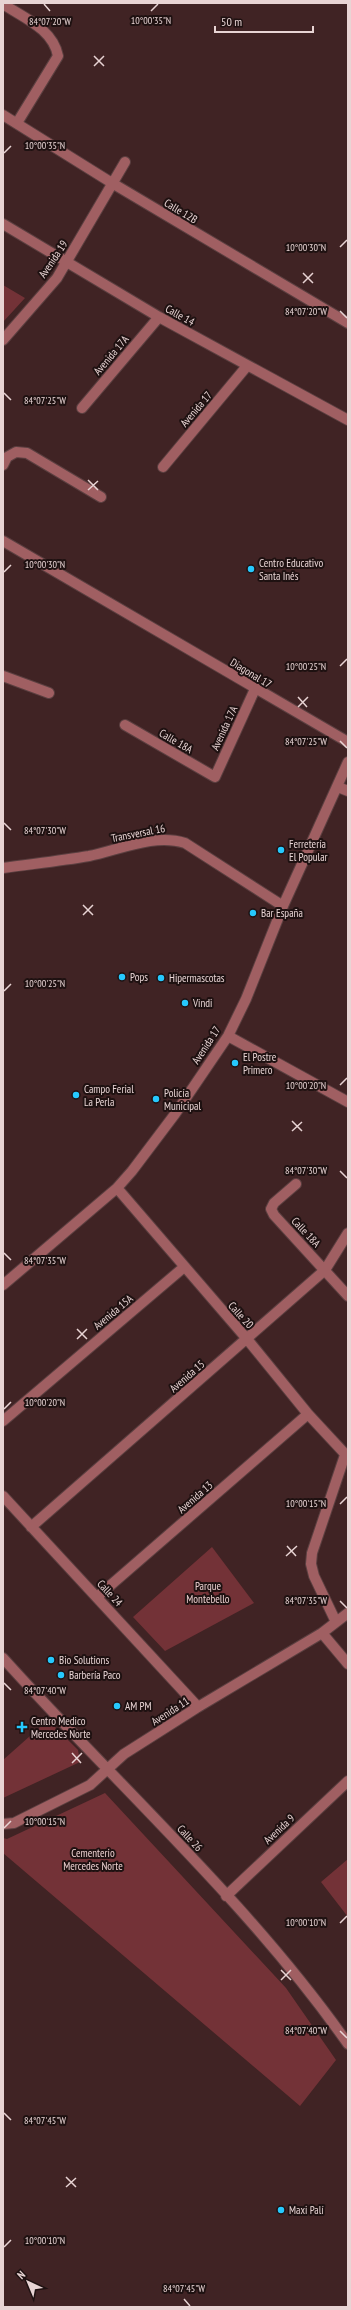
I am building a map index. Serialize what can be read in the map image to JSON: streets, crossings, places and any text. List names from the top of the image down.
{
  "streets": {
    "street": [
      "Calle 12B",
      "Avenida 19",
      "Calle 14",
      "Avenida 17A",
      "Avenida 17",
      "Diagonal 17",
      "Calle 18A",
      "Transversal 16",
      "Avenida 15A",
      "Calle 20",
      "Avenida 15",
      "Avenida 13",
      "Calle 24",
      "Avenida 11",
      "Avenida 9",
      "Calle 26"
    ]
  },
  "crossings": [
    ["Calle 12B", "Avenida 19"],
    ["Avenida 19", "Calle 14"],
    ["Calle 14", "Avenida 17A"],
    ["Calle 14", "Avenida 17"],
    ["Avenida 17A", "Diagonal 17"],
    ["Avenida 17A", "Calle 18A"],
    ["Avenida 17", "Transversal 16"],
    ["Avenida 17", "Calle 20"],
    ["Calle 18A", "Avenida 15"],
    ["Avenida 15A", "Calle 20"],
    ["Calle 20", "Avenida 15"],
    ["Calle 20", "Avenida 13"],
    ["Avenida 15", "Calle 24"],
    ["Avenida 13", "Calle 24"],
    ["Calle 24", "Avenida 11"],
    ["Avenida 11", "Calle 26"],
    ["Avenida 9", "Calle 26"]
  ],
  "parks": ["Parque Montebello", "Cementerio Mercedes Norte"],
  "places": {
    "other": [
      "Centro Educativo Santa Inés",
      "Ferretería El Popular",
      "Bar España",
      "Pops",
      "Hipermascotas",
      "Vindi",
      "El Postre Primero",
      "Campo Ferial La Perla",
      "Policía Municipal",
      "Bio Solutions",
      "Barbería Paco",
      "AM PM",
      "Maxi Palí"
    ],
    "health": ["Centro Medico Mercedes Norte"]
  },
  "scale_bar": "50 m",
  "north": "top left",
  "coordinates": [
    "10°00'35\"N",
    "84°07'20\"W",
    "10°00'30\"N",
    "84°07'25\"W",
    "10°00'25\"N",
    "84°07'30\"W",
    "10°00'20\"N",
    "84°07'35\"W",
    "10°00'15\"N",
    "84°07'40\"W",
    "10°00'10\"N",
    "84°07'45\"W"
  ]
}
